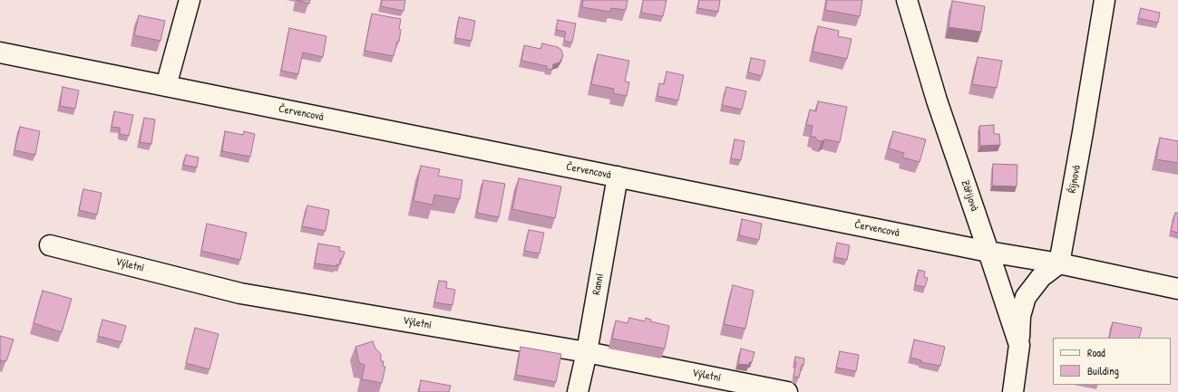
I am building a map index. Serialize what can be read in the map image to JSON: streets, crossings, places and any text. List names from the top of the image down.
{
  "streets": {
    "street": [
      "Červencová",
      "Říjnová",
      "Zářijová",
      "Výletní",
      "Ranní"
    ]
  },
  "crossings": [
    ["Červencová", "Říjnová"],
    ["Červencová", "Zářijová"],
    ["Červencová", "Ranní"],
    ["Výletní", "Ranní"]
  ],
  "legend": ["Road", "Building"]
}
